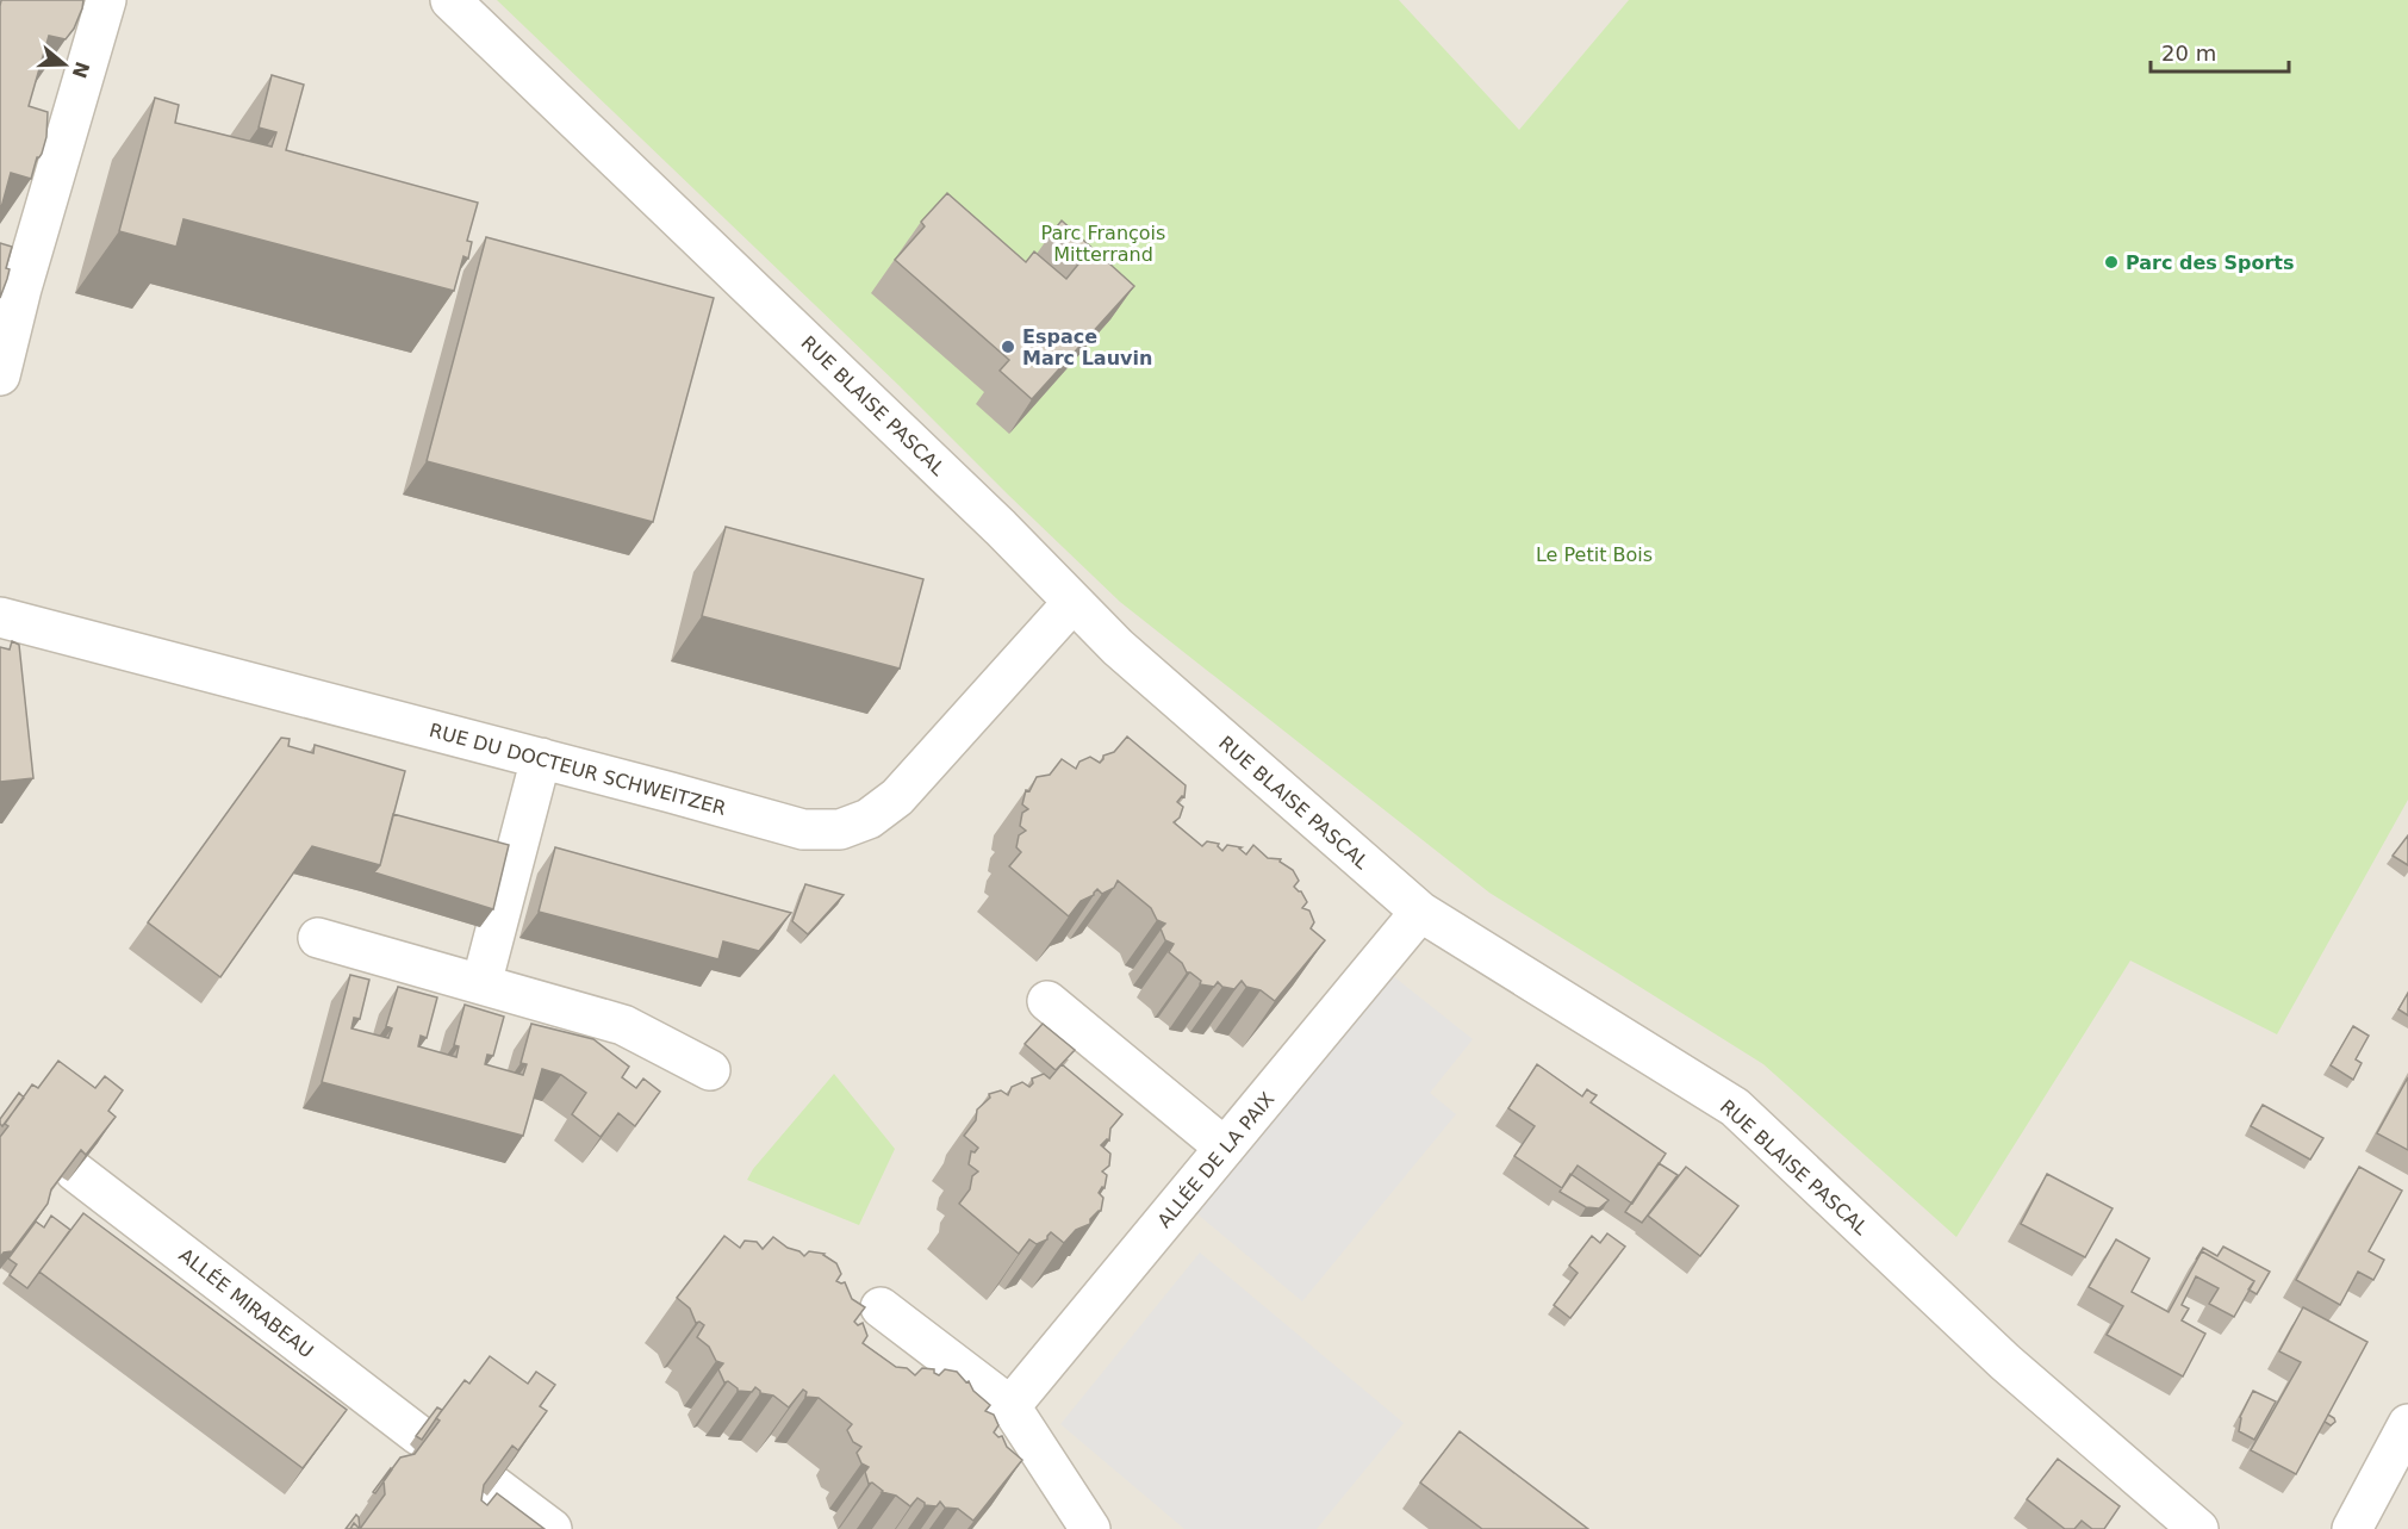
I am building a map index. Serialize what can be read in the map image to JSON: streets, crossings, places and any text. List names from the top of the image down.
{
  "streets": {
    "street": [
      "RUE BLAISE PASCAL",
      "RUE DU DOCTEUR SCHWEITZER",
      "ALLÉE DE LA PAIX",
      "ALLÉE MIRABEAU"
    ]
  },
  "crossings": [
    ["RUE BLAISE PASCAL", "RUE DU DOCTEUR SCHWEITZER"],
    ["RUE BLAISE PASCAL", "ALLÉE DE LA PAIX"]
  ],
  "parks": ["Parc François Mitterrand", "Le Petit Bois"],
  "places": ["Parc des Sports", "Espace Marc Lauvin"],
  "scale_bar": "20 m",
  "north": "right"
}
